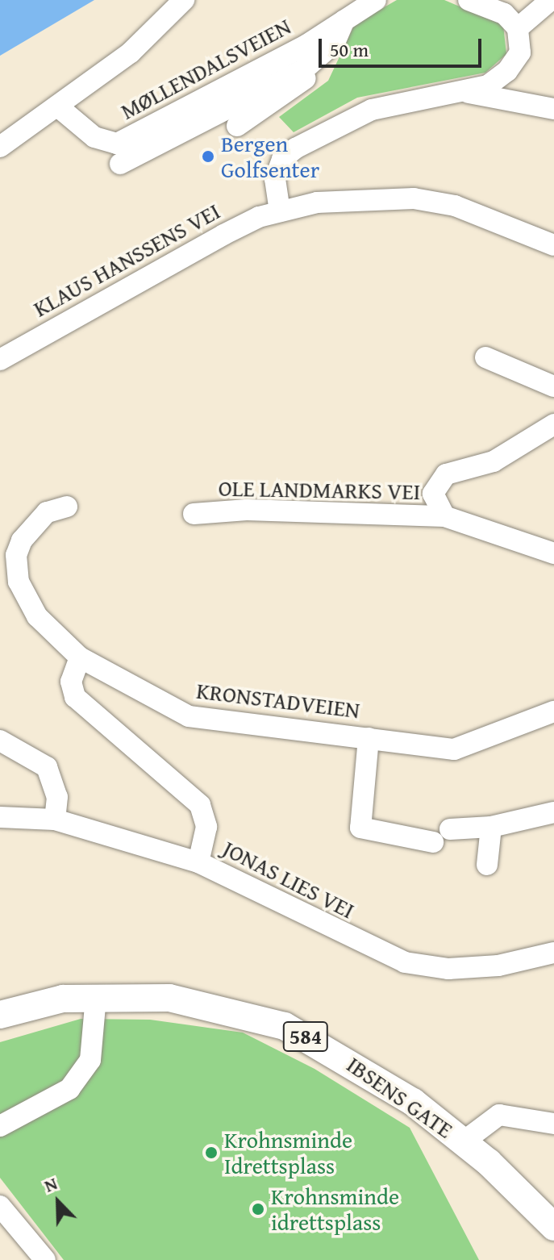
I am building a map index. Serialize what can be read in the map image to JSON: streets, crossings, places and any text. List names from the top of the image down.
{
  "streets": {
    "main road": ["584", "IBSENS GATE"],
    "street": [
      "MØLLENDALSVEIEN",
      "KLAUS HANSSENS VEI",
      "OLE LANDMARKS VEI",
      "KRONSTADVEIEN",
      "JONAS LIES VEI"
    ]
  },
  "places": ["Bergen Golfsenter", "Krohnsminde Idrettsplass", "Krohnsminde idrettsplass"],
  "scale_bar": "50 m",
  "north": "top left"
}
